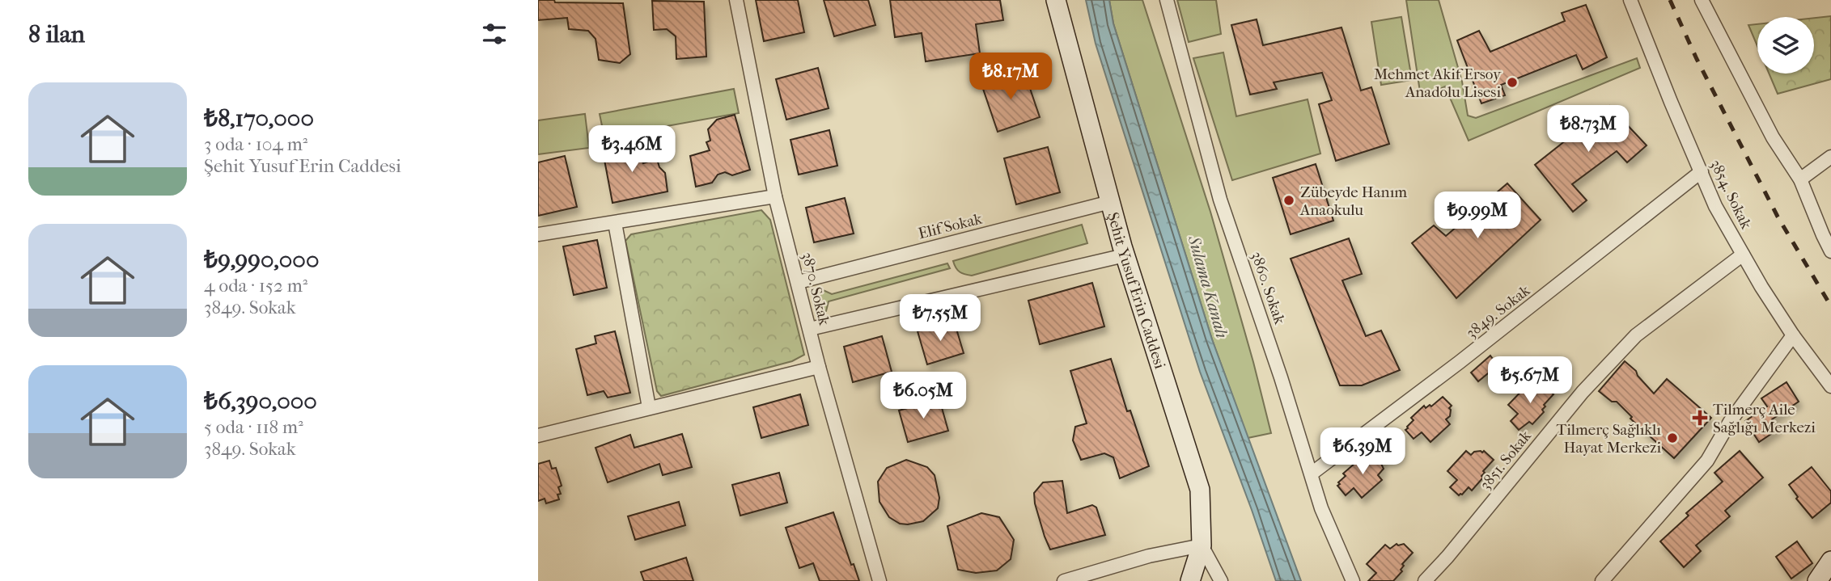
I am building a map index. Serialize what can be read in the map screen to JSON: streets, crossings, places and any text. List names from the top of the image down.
{
  "streets": {
    "street": [
      "3854. Sokak",
      "Elif Sokak",
      "3860. Sokak",
      "3870. Sokak",
      "Şehit Yusuf Erin Caddesi",
      "3849. Sokak",
      "3851. Sokak"
    ]
  },
  "crossings": [
    ["3854. Sokak", "3849. Sokak"],
    ["3854. Sokak", "3851. Sokak"],
    ["Elif Sokak", "3870. Sokak"],
    ["Elif Sokak", "Şehit Yusuf Erin Caddesi"],
    ["3860. Sokak", "3849. Sokak"]
  ],
  "water": ["Sulama Kanalı"],
  "places": {
    "other": ["Mehmet Akif Ersoy Anadolu Lisesi", "Zübeyde Hanım Anaokulu", "Tilmerç Sağlıklı Hayat Merkezi"],
    "health": ["Tilmerç Aile Sağlığı Merkezi"]
  },
  "page": {
    "heading": "8 ilan",
    "price": [
      "₺8.17M",
      "₺8.73M",
      "₺3.46M",
      "₺9.99M",
      "₺7.55M",
      "₺5.67M",
      "₺6.05M",
      "₺6.39M"
    ],
    "list": [
      {
        "name": "₺8,170,000",
        "note": "3 oda · 104 m² · Şehit Yusuf Erin Caddesi"
      },
      {
        "name": "₺9,990,000",
        "note": "4 oda · 152 m² · 3849. Sokak"
      },
      {
        "name": "₺6,390,000",
        "note": "5 oda · 118 m² · 3849. Sokak"
      }
    ]
  }
}
